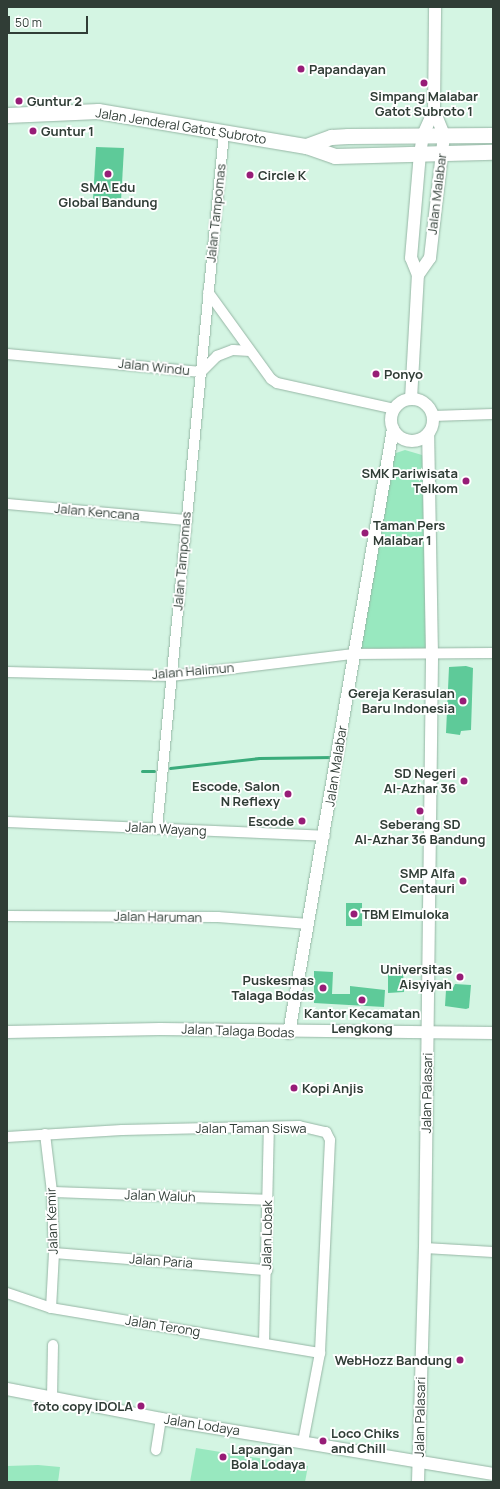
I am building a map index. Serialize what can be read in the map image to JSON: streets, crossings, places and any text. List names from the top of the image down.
{
  "streets": {
    "main road": ["Jalan Jenderal Gatot Subroto"],
    "street": [
      "Jalan Malabar",
      "Jalan Tampomas",
      "Jalan Windu",
      "Jalan Kencana",
      "Jalan Halimun",
      "Jalan Wayang",
      "Jalan Haruman",
      "Jalan Talaga Bodas",
      "Jalan Palasari",
      "Jalan Taman Siswa",
      "Jalan Waluh",
      "Jalan Kemir",
      "Jalan Lobak",
      "Jalan Paria",
      "Jalan Terong",
      "Jalan Lodaya"
    ]
  },
  "crossings": [
    ["Jalan Jenderal Gatot Subroto", "Jalan Malabar"],
    ["Jalan Jenderal Gatot Subroto", "Jalan Tampomas"],
    ["Jalan Malabar", "Jalan Halimun"],
    ["Jalan Malabar", "Jalan Wayang"],
    ["Jalan Malabar", "Jalan Haruman"],
    ["Jalan Malabar", "Jalan Talaga Bodas"],
    ["Jalan Tampomas", "Jalan Windu"],
    ["Jalan Tampomas", "Jalan Kencana"],
    ["Jalan Tampomas", "Jalan Halimun"],
    ["Jalan Tampomas", "Jalan Wayang"],
    ["Jalan Halimun", "Jalan Palasari"],
    ["Jalan Talaga Bodas", "Jalan Palasari"],
    ["Jalan Palasari", "Jalan Lodaya"],
    ["Jalan Taman Siswa", "Jalan Kemir"],
    ["Jalan Taman Siswa", "Jalan Lobak"],
    ["Jalan Taman Siswa", "Jalan Terong"],
    ["Jalan Taman Siswa", "Jalan Lodaya"],
    ["Jalan Waluh", "Jalan Kemir"],
    ["Jalan Waluh", "Jalan Lobak"],
    ["Jalan Kemir", "Jalan Paria"],
    ["Jalan Kemir", "Jalan Terong"],
    ["Jalan Lobak", "Jalan Paria"],
    ["Jalan Lobak", "Jalan Terong"]
  ],
  "places": [
    "Papandayan",
    "Simpang Malabar Gatot Subroto 1",
    "Guntur 2",
    "Guntur 1",
    "SMA Edu Global Bandung",
    "Circle K",
    "Ponyo",
    "SMK Pariwisata Telkom",
    "Taman Pers Malabar 1",
    "Gereja Kerasulan Baru Indonesia",
    "SD Negeri Al-Azhar 36",
    "Escode, Salon N Reflexy",
    "Seberang SD Al-Azhar 36 Bandung",
    "Escode",
    "SMP Alfa Centauri",
    "TBM Elmuloka",
    "Universitas Aisyiyah",
    "Puskesmas Talaga Bodas",
    "Kantor Kecamatan Lengkong",
    "Kopi Anjis",
    "WebHozz Bandung",
    "foto copy IDOLA",
    "Loco Chiks and Chill",
    "Lapangan Bola Lodaya"
  ],
  "scale_bar": "50 m"
}
